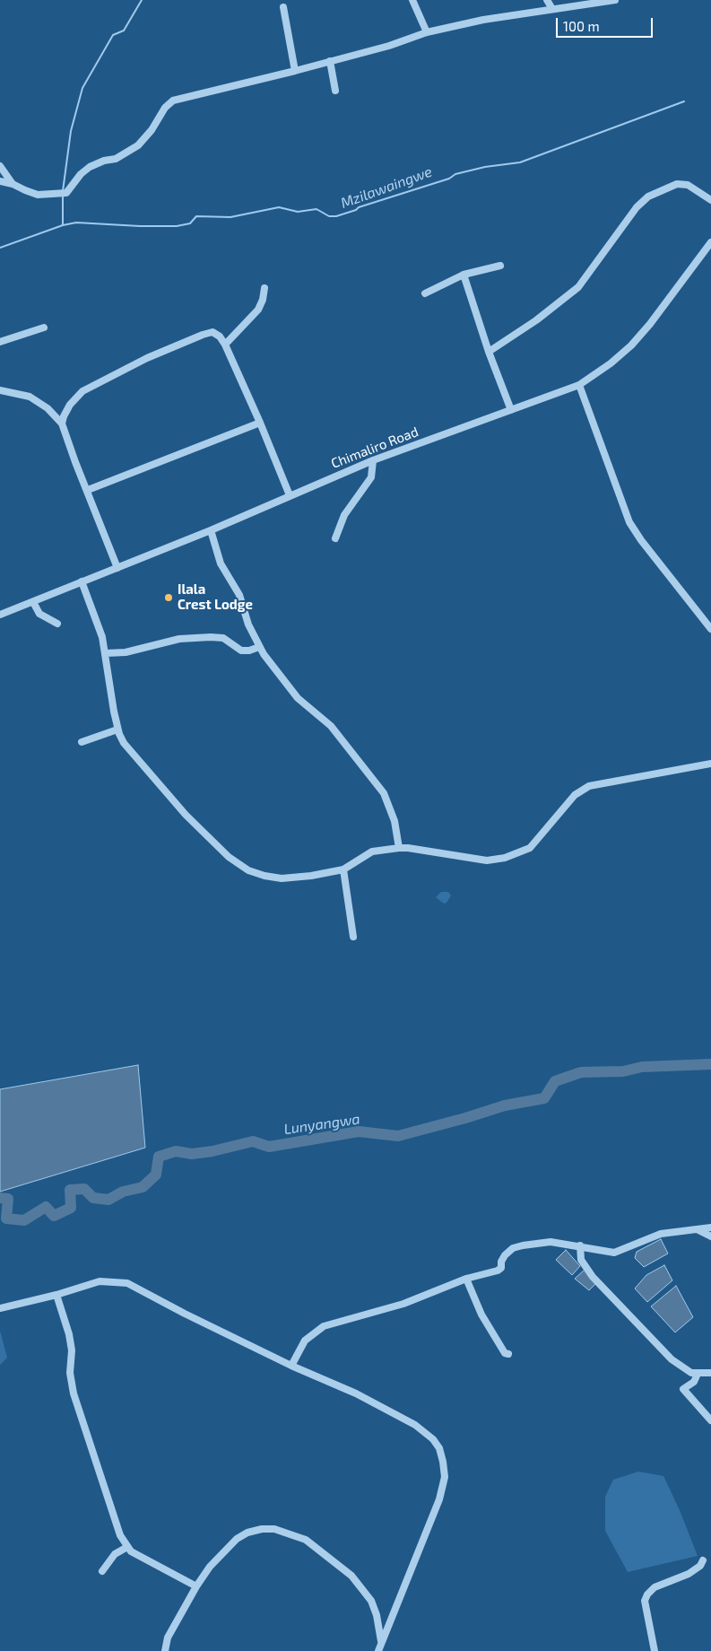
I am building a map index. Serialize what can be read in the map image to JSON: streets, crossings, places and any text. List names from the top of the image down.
{
  "streets": {
    "street": ["Chimaliro Road"]
  },
  "water": ["Mzilawaingwe", "Lunyangwa"],
  "places": ["Ilala Crest Lodge"],
  "scale_bar": "100 m"
}
